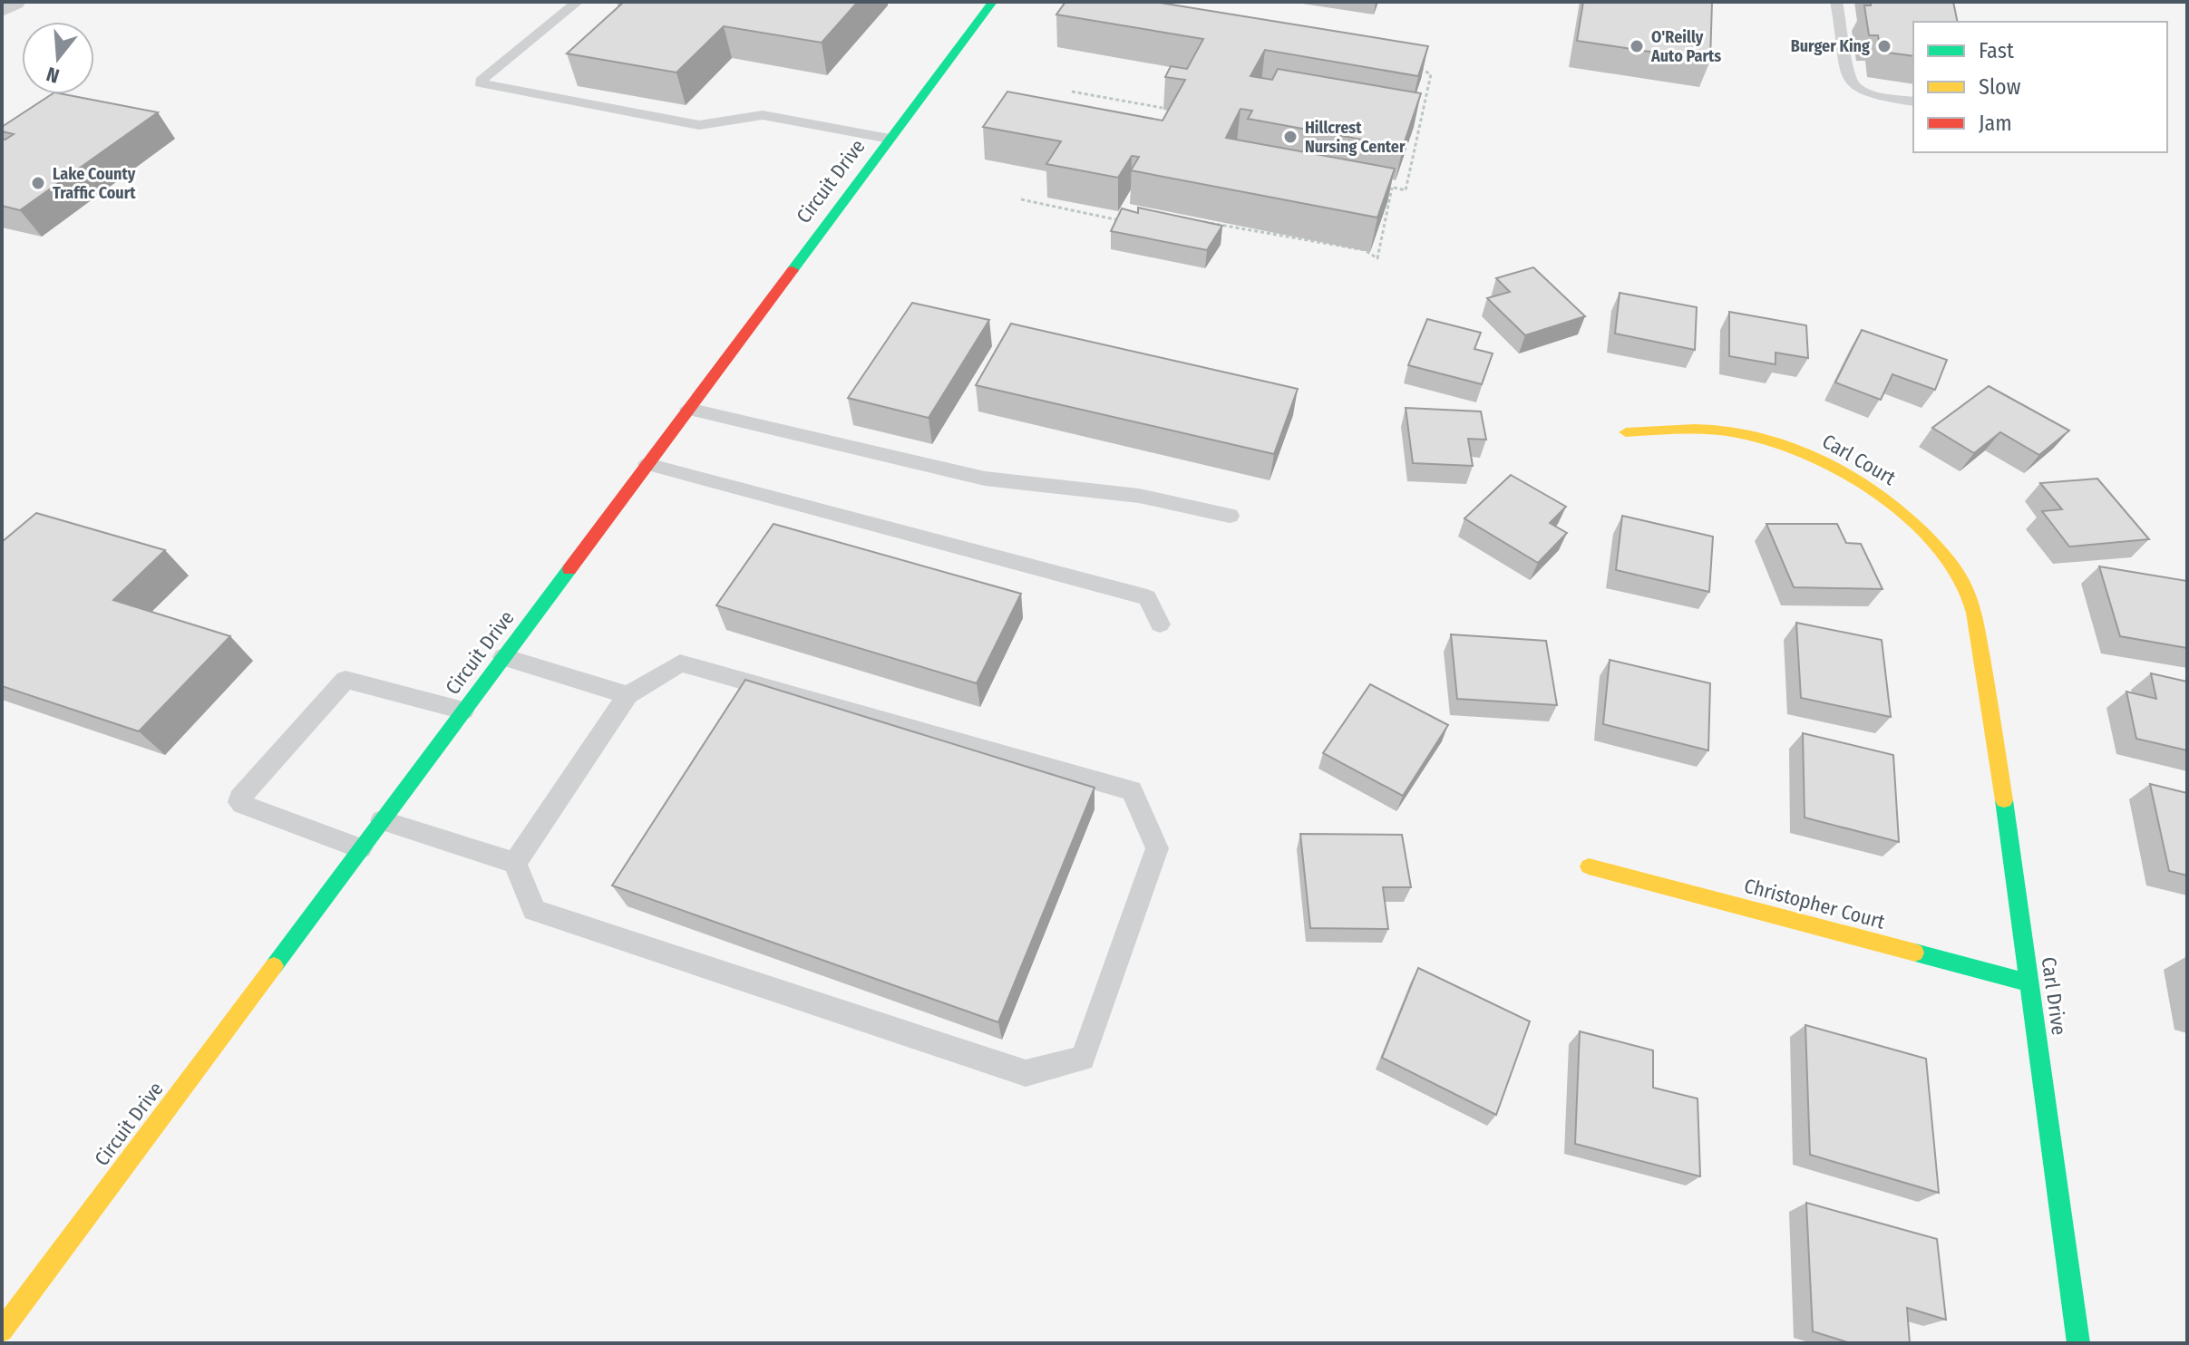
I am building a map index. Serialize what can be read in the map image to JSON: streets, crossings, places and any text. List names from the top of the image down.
{
  "streets": {
    "street": [
      "Circuit Drive",
      "Carl Court",
      "Christopher Court",
      "Carl Drive"
    ]
  },
  "crossings": [
    ["Carl Court", "Carl Drive"],
    ["Christopher Court", "Carl Drive"]
  ],
  "places": [
    "O'Reilly Auto Parts",
    "Burger King",
    "Hillcrest Nursing Center",
    "Lake County Traffic Court"
  ],
  "legend": ["Fast", "Slow", "Jam"],
  "north": "bottom"
}
